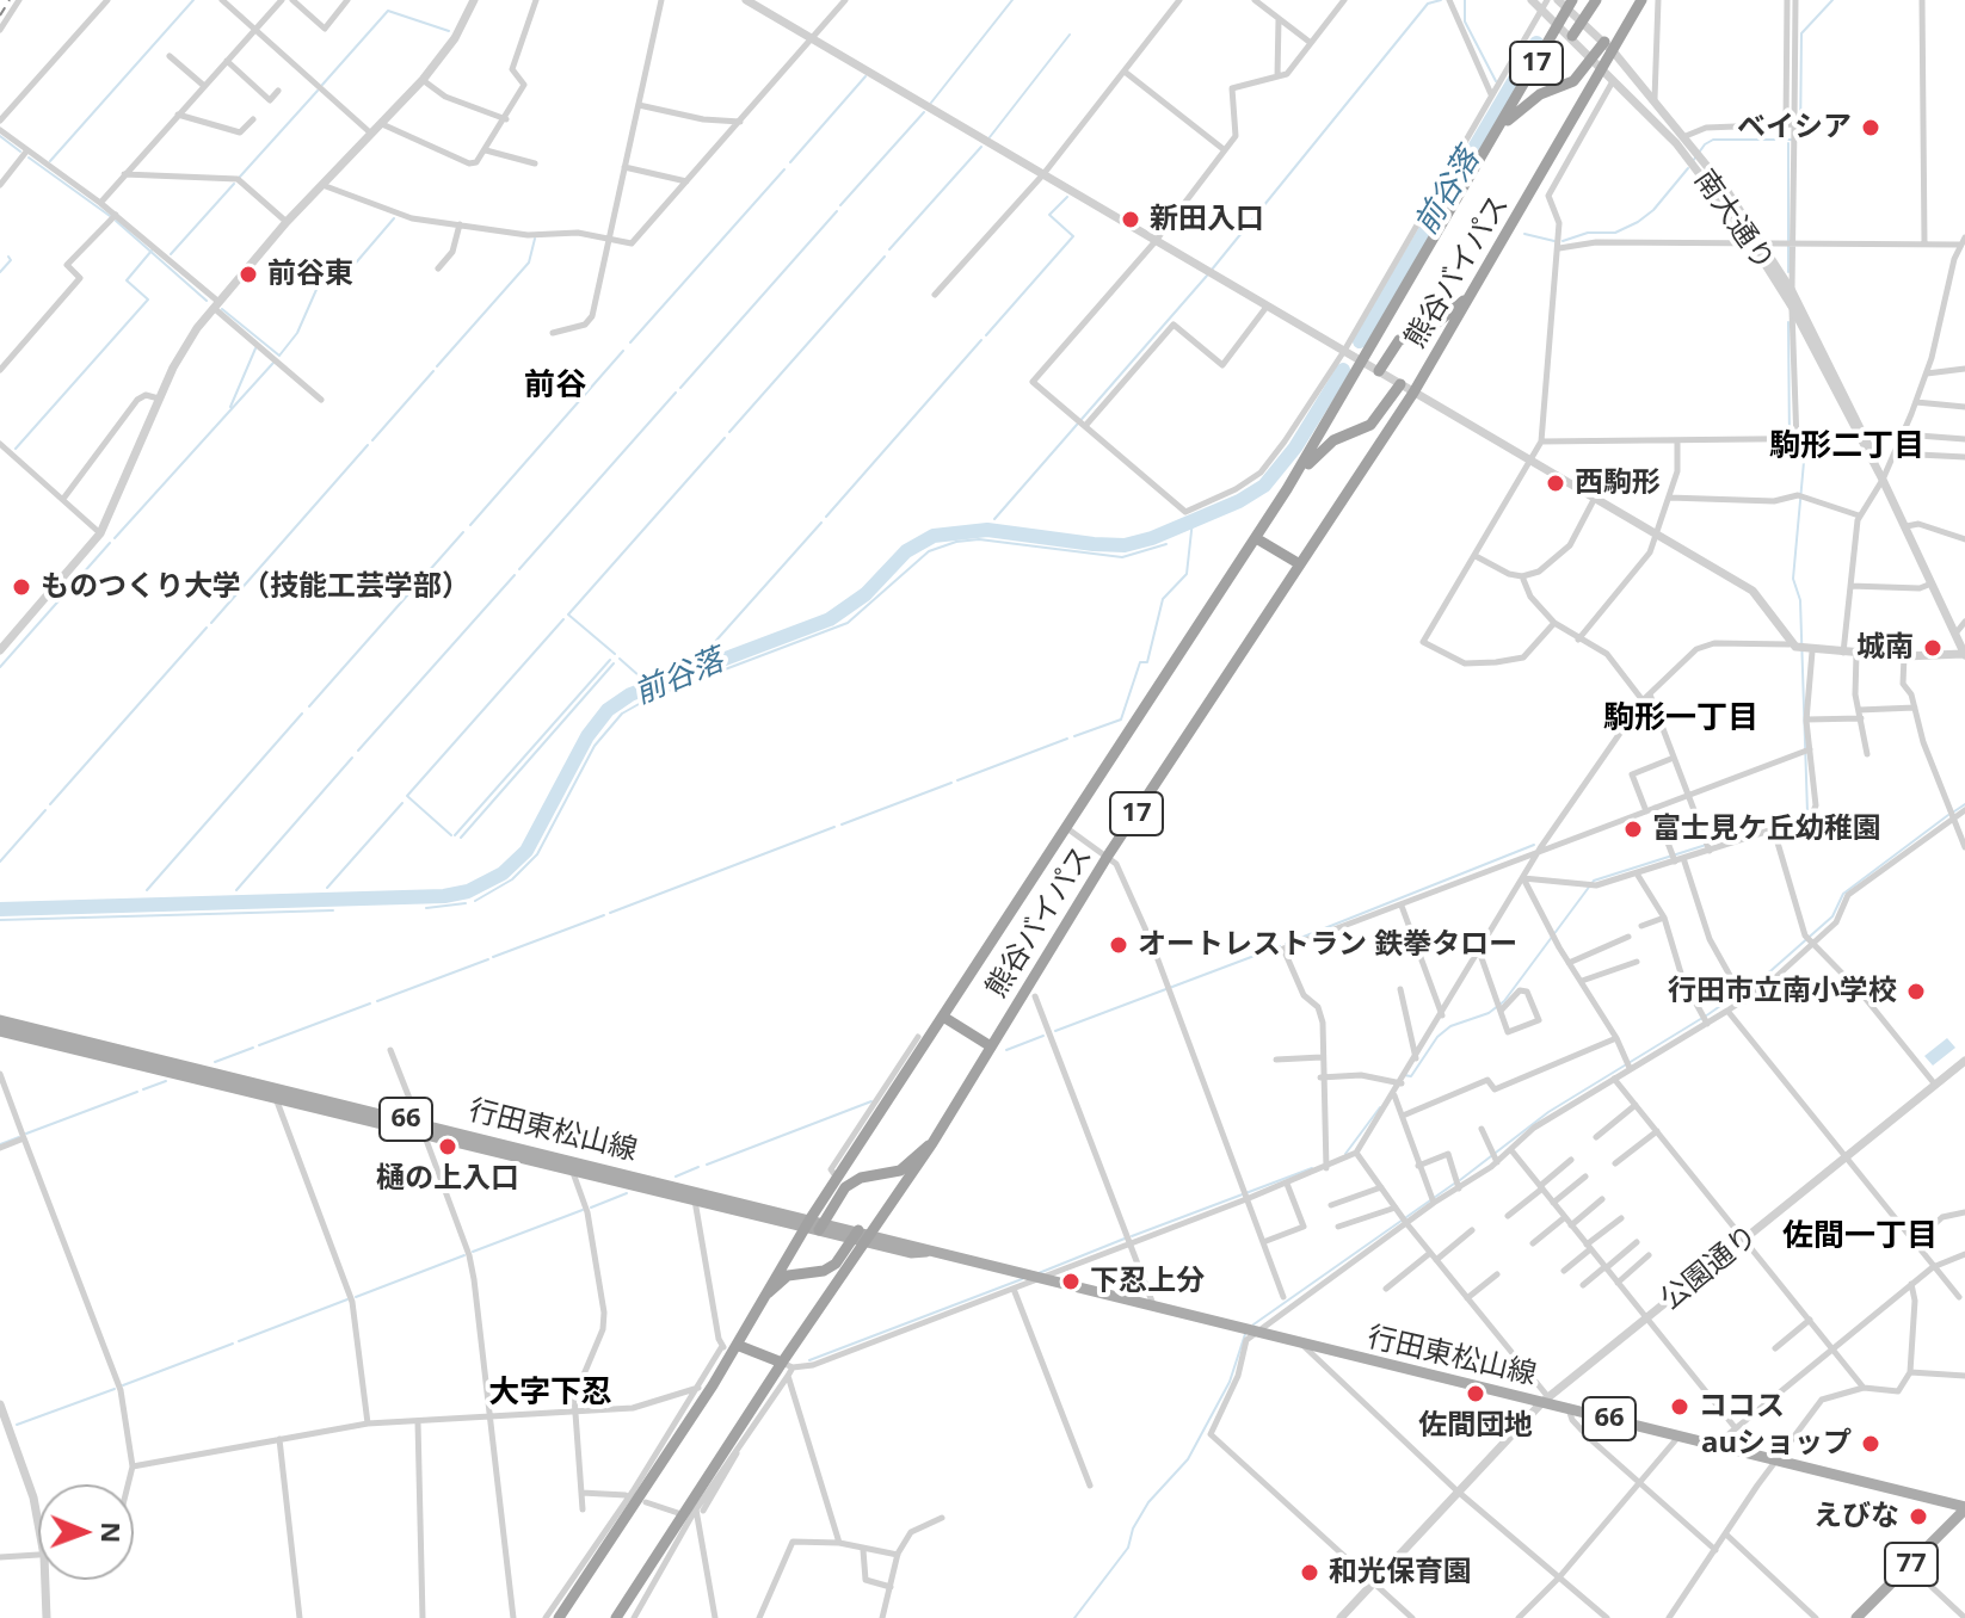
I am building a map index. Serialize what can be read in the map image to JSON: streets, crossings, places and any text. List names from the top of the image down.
{
  "streets": {
    "highway": ["17", "熊谷バイパス"],
    "main road": ["66", "行田東松山線", "77"],
    "street": ["南大通り", "公園通り"]
  },
  "crossings": [
    ["17", "南大通り"],
    ["17", "熊谷バイパス"],
    ["17", "行田東松山線"],
    ["南大通り", "熊谷バイパス"],
    ["熊谷バイパス", "行田東松山線"],
    ["行田東松山線", "公園通り"],
    ["行田東松山線", "77"]
  ],
  "districts": [
    "前谷",
    "駒形二丁目",
    "駒形一丁目",
    "佐間一丁目",
    "大字下忍"
  ],
  "water": ["前谷落"],
  "places": [
    "ベイシア",
    "新田入口",
    "前谷東",
    "西駒形",
    "ものつくり大学（技能工芸学部）",
    "城南",
    "富士見ケ丘幼稚園",
    "オートレストラン 鉄拳タロー",
    "行田市立南小学校",
    "樋の上入口",
    "下忍上分",
    "佐間団地",
    "ココス",
    "auショップ",
    "えびな",
    "和光保育園"
  ],
  "north": "right"
}
